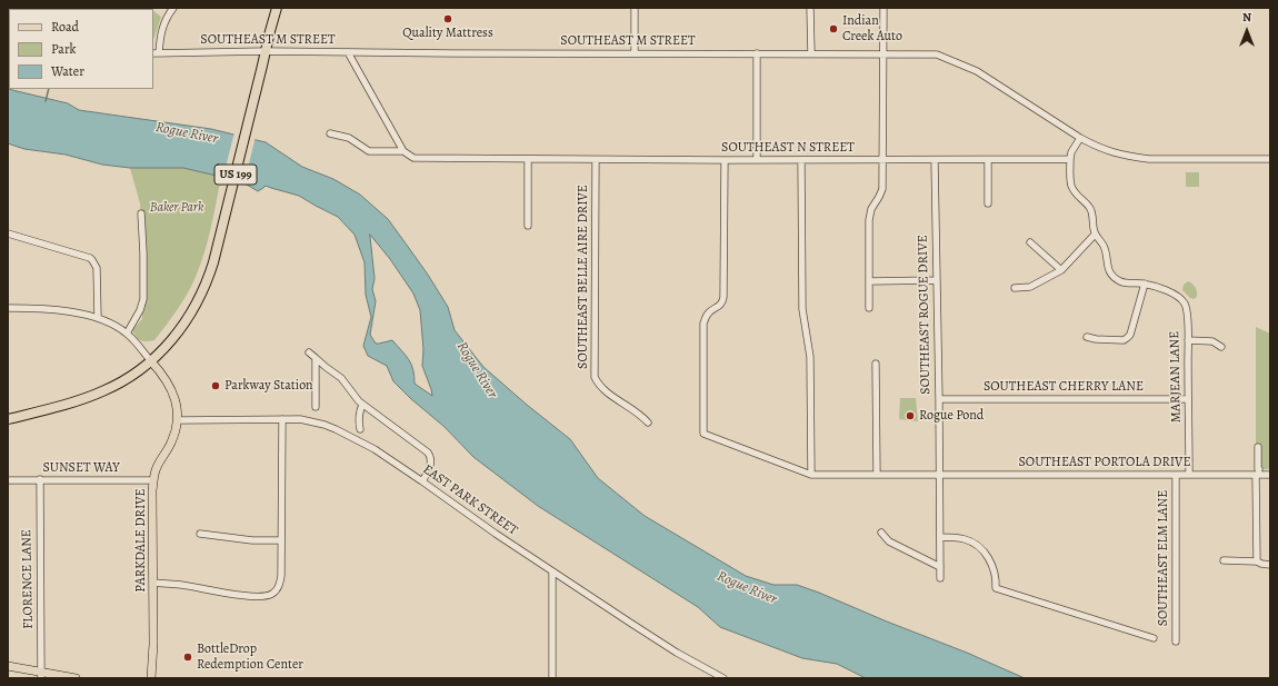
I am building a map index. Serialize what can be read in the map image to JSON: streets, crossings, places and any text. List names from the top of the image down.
{
  "streets": {
    "highway": ["US 199"],
    "main road": ["PARKDALE DRIVE"],
    "street": [
      "SOUTHEAST M STREET",
      "SOUTHEAST N STREET",
      "SOUTHEAST BELLE AIRE DRIVE",
      "SOUTHEAST ROGUE DRIVE",
      "MARJEAN LANE",
      "SOUTHEAST CHERRY LANE",
      "SOUTHEAST PORTOLA DRIVE",
      "SUNSET WAY",
      "EAST PARK STREET",
      "SOUTHEAST ELM LANE",
      "FLORENCE LANE"
    ]
  },
  "crossings": [
    ["SOUTHEAST M STREET", "US 199"],
    ["SOUTHEAST N STREET", "SOUTHEAST BELLE AIRE DRIVE"],
    ["SOUTHEAST N STREET", "SOUTHEAST ROGUE DRIVE"],
    ["SOUTHEAST N STREET", "MARJEAN LANE"],
    ["US 199", "PARKDALE DRIVE"],
    ["SOUTHEAST ROGUE DRIVE", "SOUTHEAST CHERRY LANE"],
    ["SOUTHEAST ROGUE DRIVE", "SOUTHEAST PORTOLA DRIVE"],
    ["MARJEAN LANE", "SOUTHEAST CHERRY LANE"],
    ["MARJEAN LANE", "SOUTHEAST PORTOLA DRIVE"],
    ["SOUTHEAST PORTOLA DRIVE", "SOUTHEAST ELM LANE"],
    ["SUNSET WAY", "PARKDALE DRIVE"],
    ["SUNSET WAY", "FLORENCE LANE"],
    ["EAST PARK STREET", "PARKDALE DRIVE"]
  ],
  "water": ["Rogue River"],
  "parks": ["Baker Park"],
  "places": [
    "Quality Mattress",
    "Indian Creek Auto",
    "Parkway Station",
    "Rogue Pond",
    "BottleDrop Redemption Center"
  ],
  "legend": ["Road", "Park", "Water"],
  "north": "top"
}
